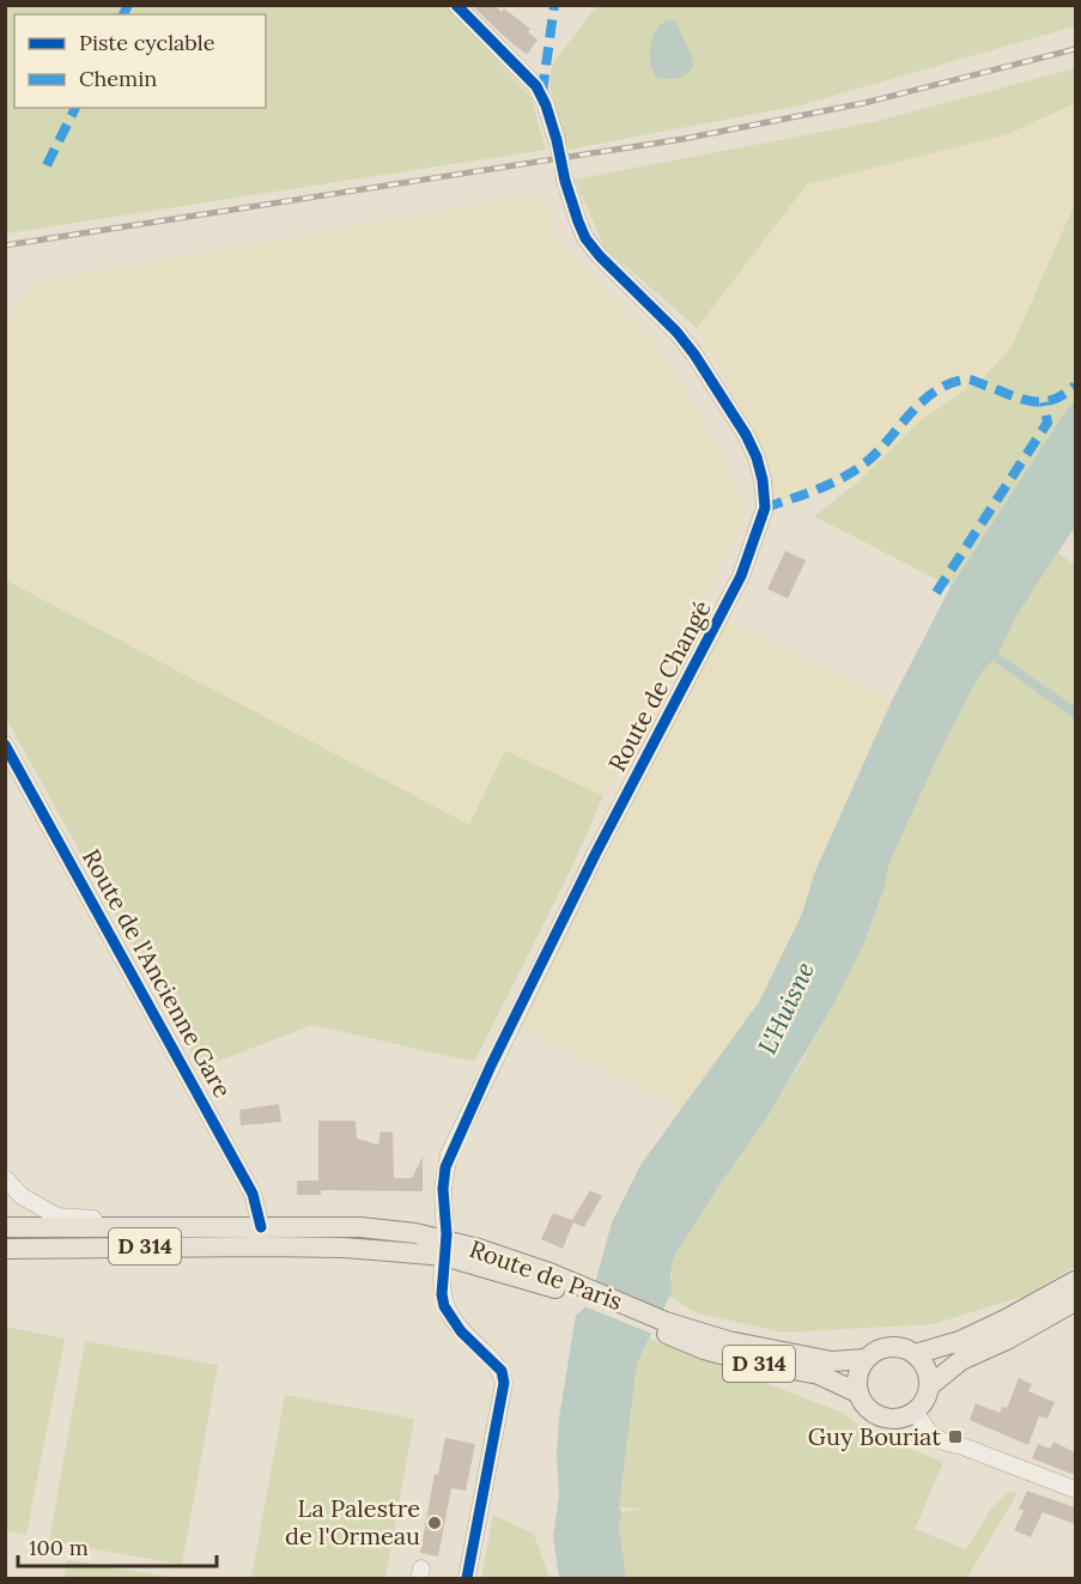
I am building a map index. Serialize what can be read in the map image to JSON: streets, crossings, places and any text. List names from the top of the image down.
{
  "streets": {
    "main road": ["D 314", "Route de Paris"],
    "street": ["Route de Changé", "Route de l'Ancienne Gare"]
  },
  "crossings": [
    ["Route de Changé", "Route de Paris"],
    ["Route de l'Ancienne Gare", "Route de Paris"]
  ],
  "water": ["L'Huisne"],
  "places": {
    "transit": ["Guy Bouriat"],
    "other": ["La Palestre de l'Ormeau"]
  },
  "legend": ["Piste cyclable", "Chemin"],
  "scale_bar": "100 m"
}
